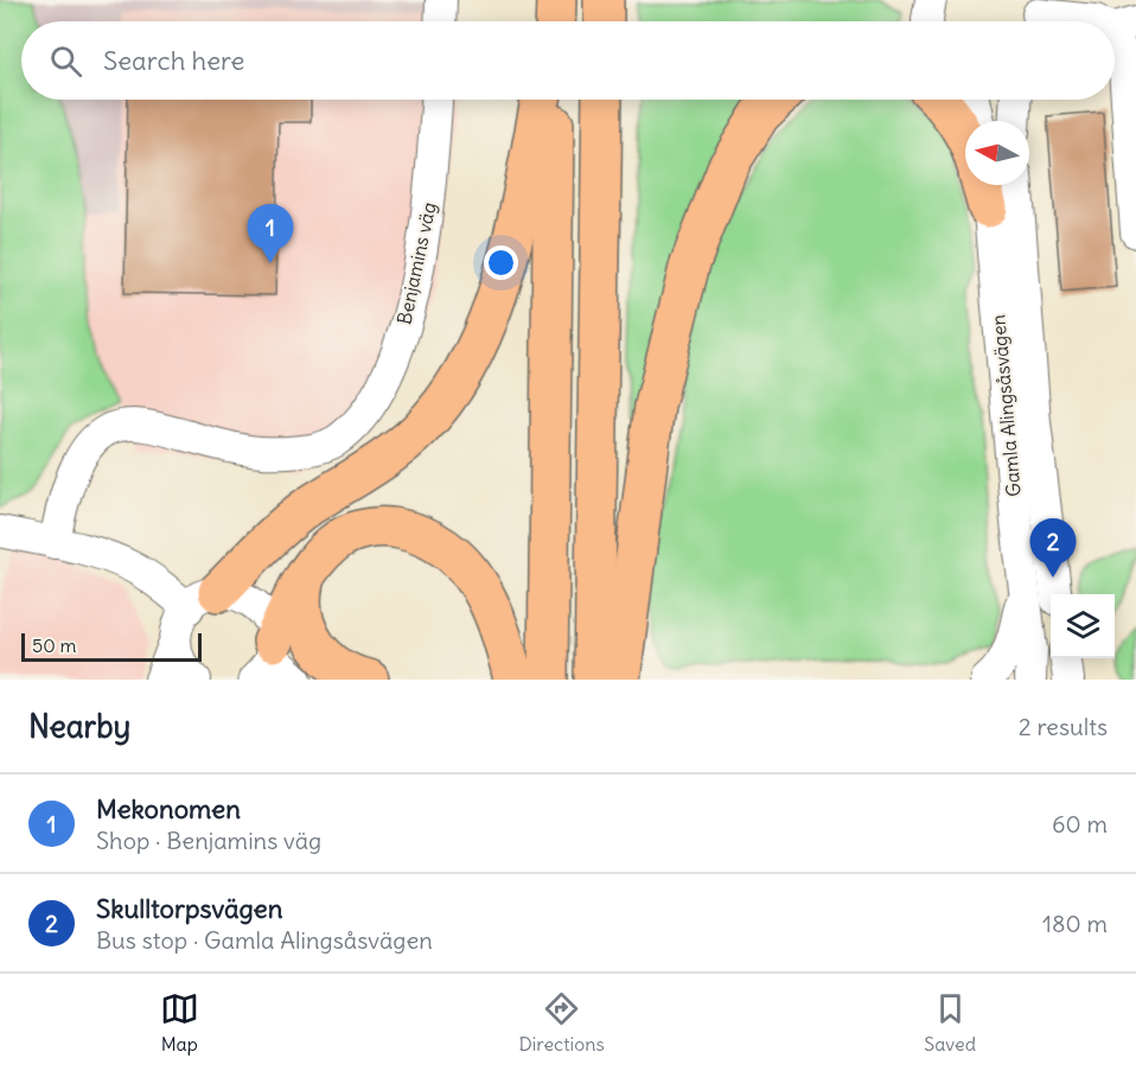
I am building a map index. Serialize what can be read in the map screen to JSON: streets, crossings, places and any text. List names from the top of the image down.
{
  "streets": {
    "street": ["Benjamins väg", "Gamla Alingsåsvägen"]
  },
  "scale_bar": "50 m",
  "north": "left",
  "page": {
    "search": "Search here",
    "pins": ["1", "2"],
    "scale": "50 m",
    "heading": ["Nearby", "2 results"],
    "list": [
      {
        "mark": "1",
        "name": "Mekonomen",
        "note": "Shop · Benjamins väg",
        "value": "60 m"
      },
      {
        "mark": "2",
        "name": "Skulltorpsvägen",
        "note": "Bus stop · Gamla Alingsåsvägen",
        "value": "180 m"
      }
    ],
    "nav": ["Map", "Directions", "Saved"]
  }
}
